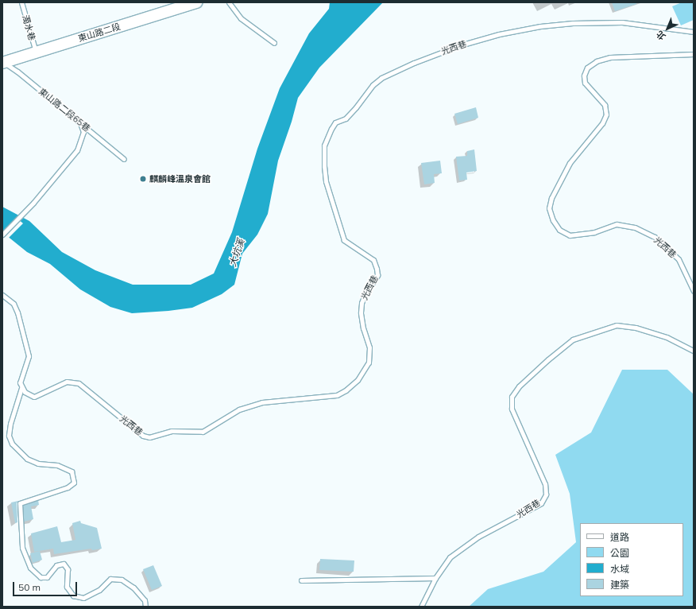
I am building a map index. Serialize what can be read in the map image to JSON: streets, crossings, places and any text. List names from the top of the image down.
{
  "streets": {
    "main road": ["東山路二段"],
    "lane": ["濁水巷", "光西巷", "東山路二段65巷"]
  },
  "crossings": [
    ["濁水巷", "東山路二段"],
    ["東山路二段", "東山路二段65巷"]
  ],
  "water": ["大坑溪"],
  "places": ["麒麟峰溫泉會館"],
  "legend": [
    "道路",
    "公園",
    "水域",
    "建築"
  ],
  "scale_bar": "50 m",
  "north": "bottom left"
}
